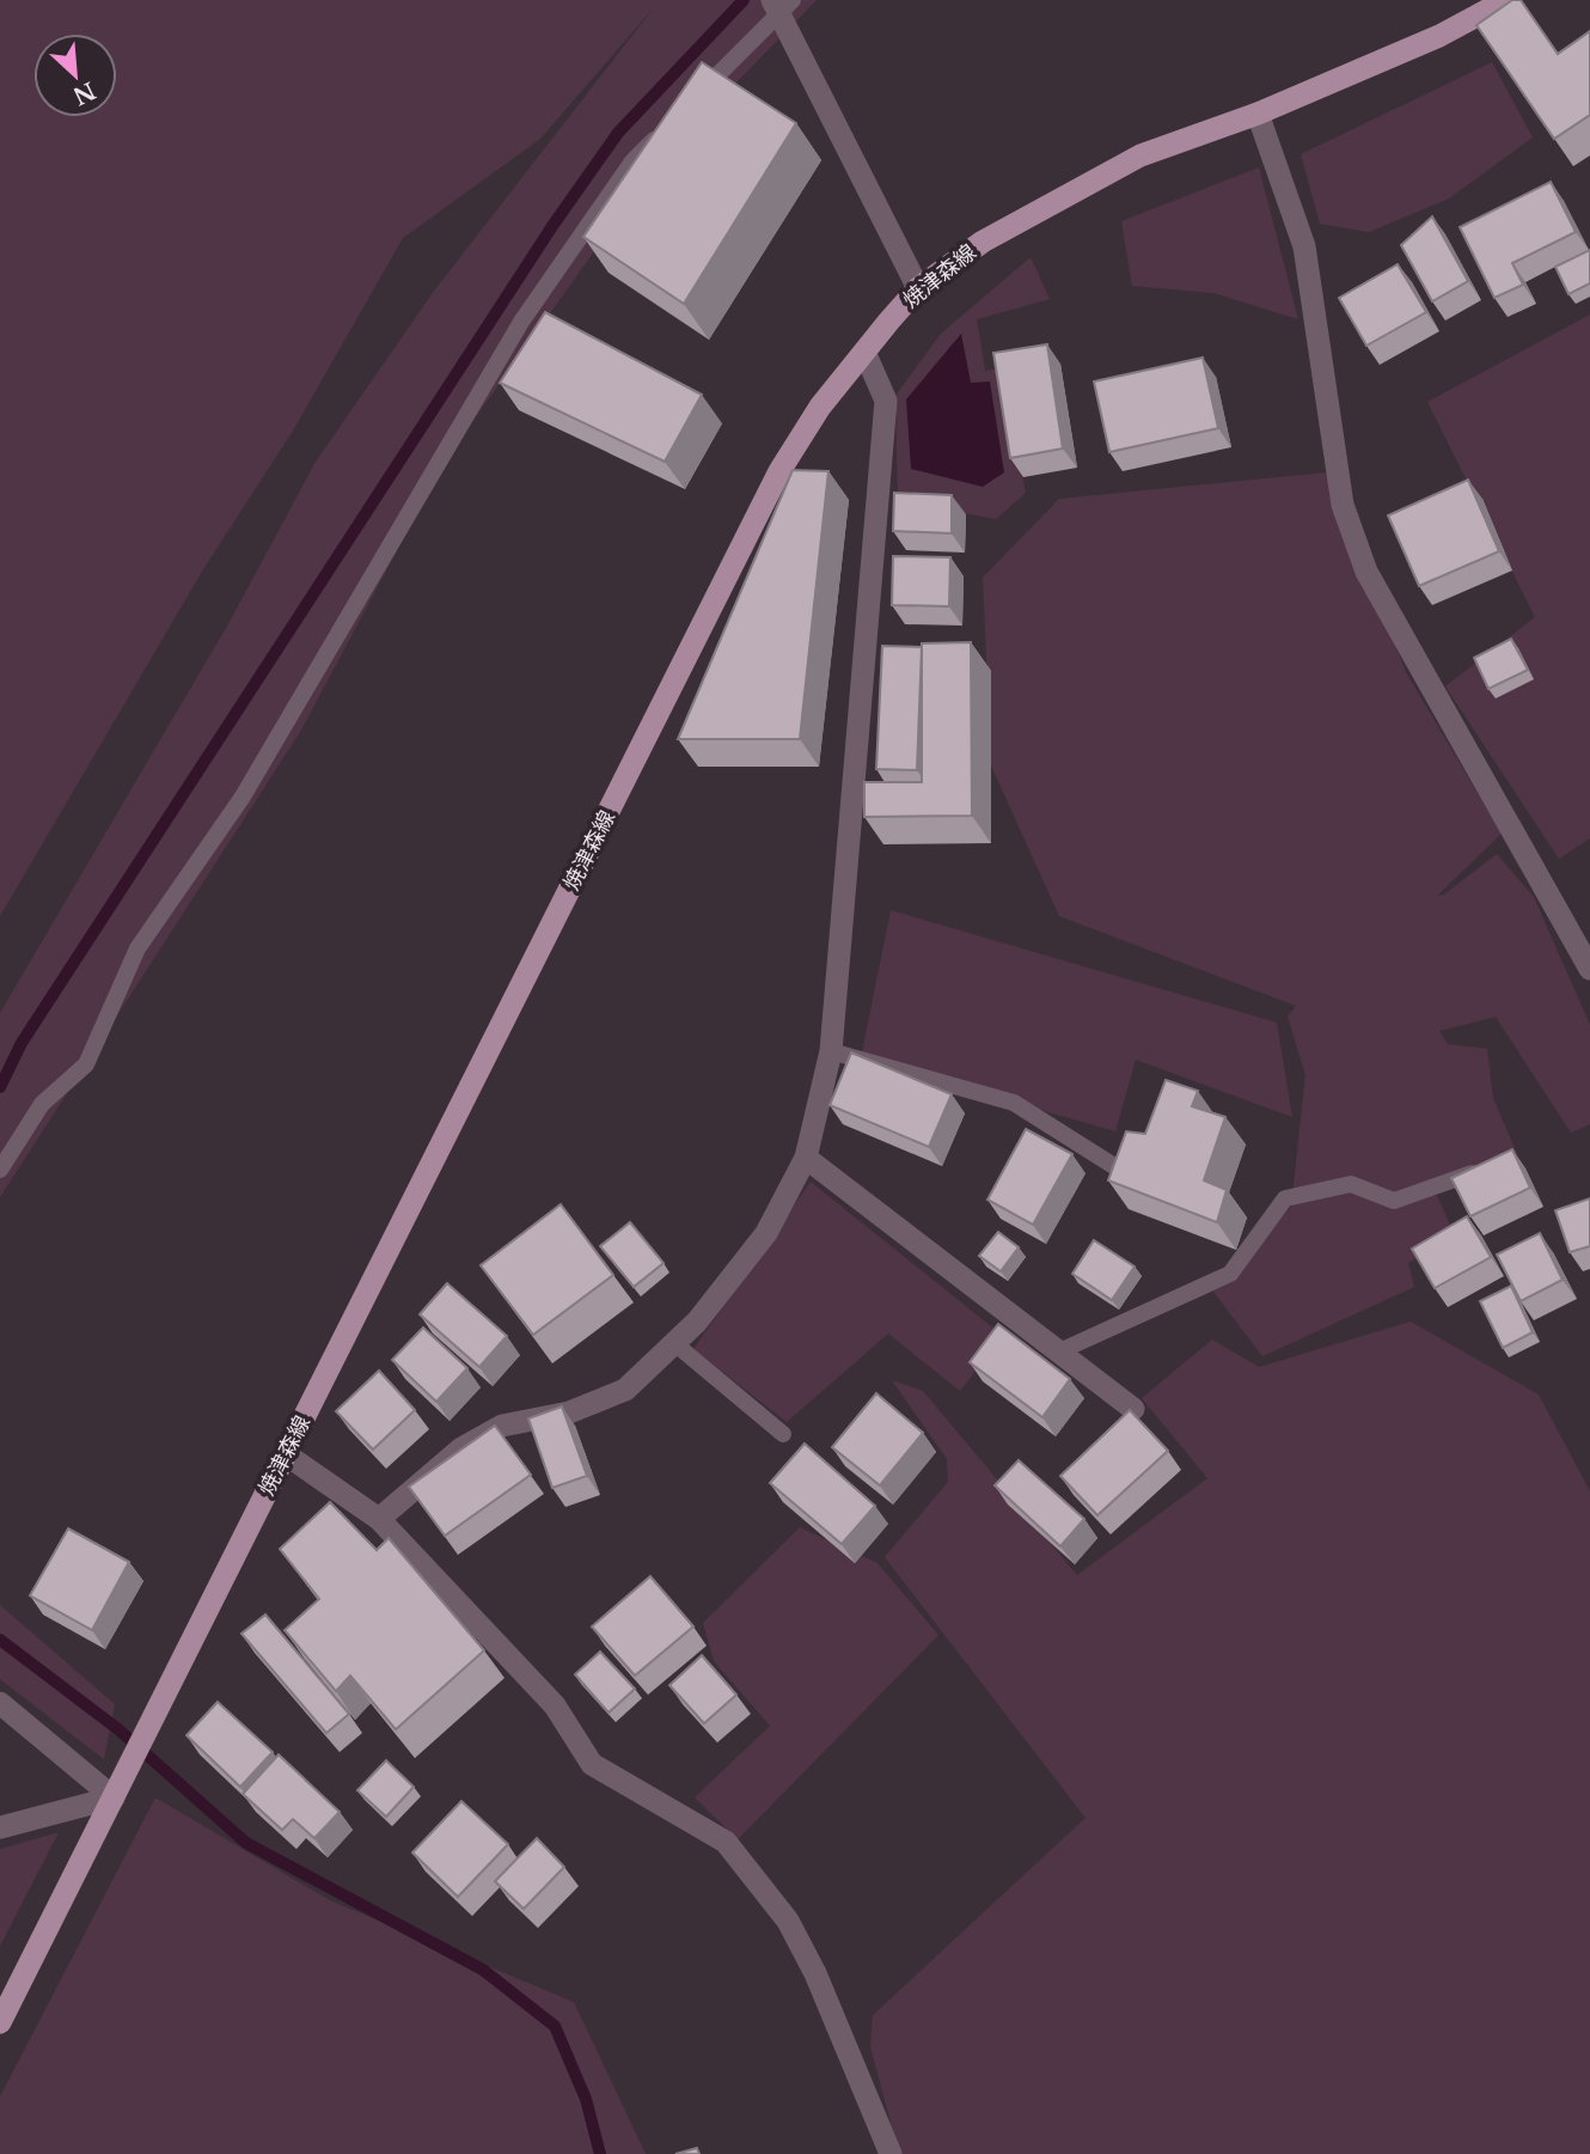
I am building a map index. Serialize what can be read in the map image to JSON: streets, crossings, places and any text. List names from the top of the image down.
{
  "streets": {
    "main road": ["焼津森線"]
  },
  "north": "bottom right"
}
